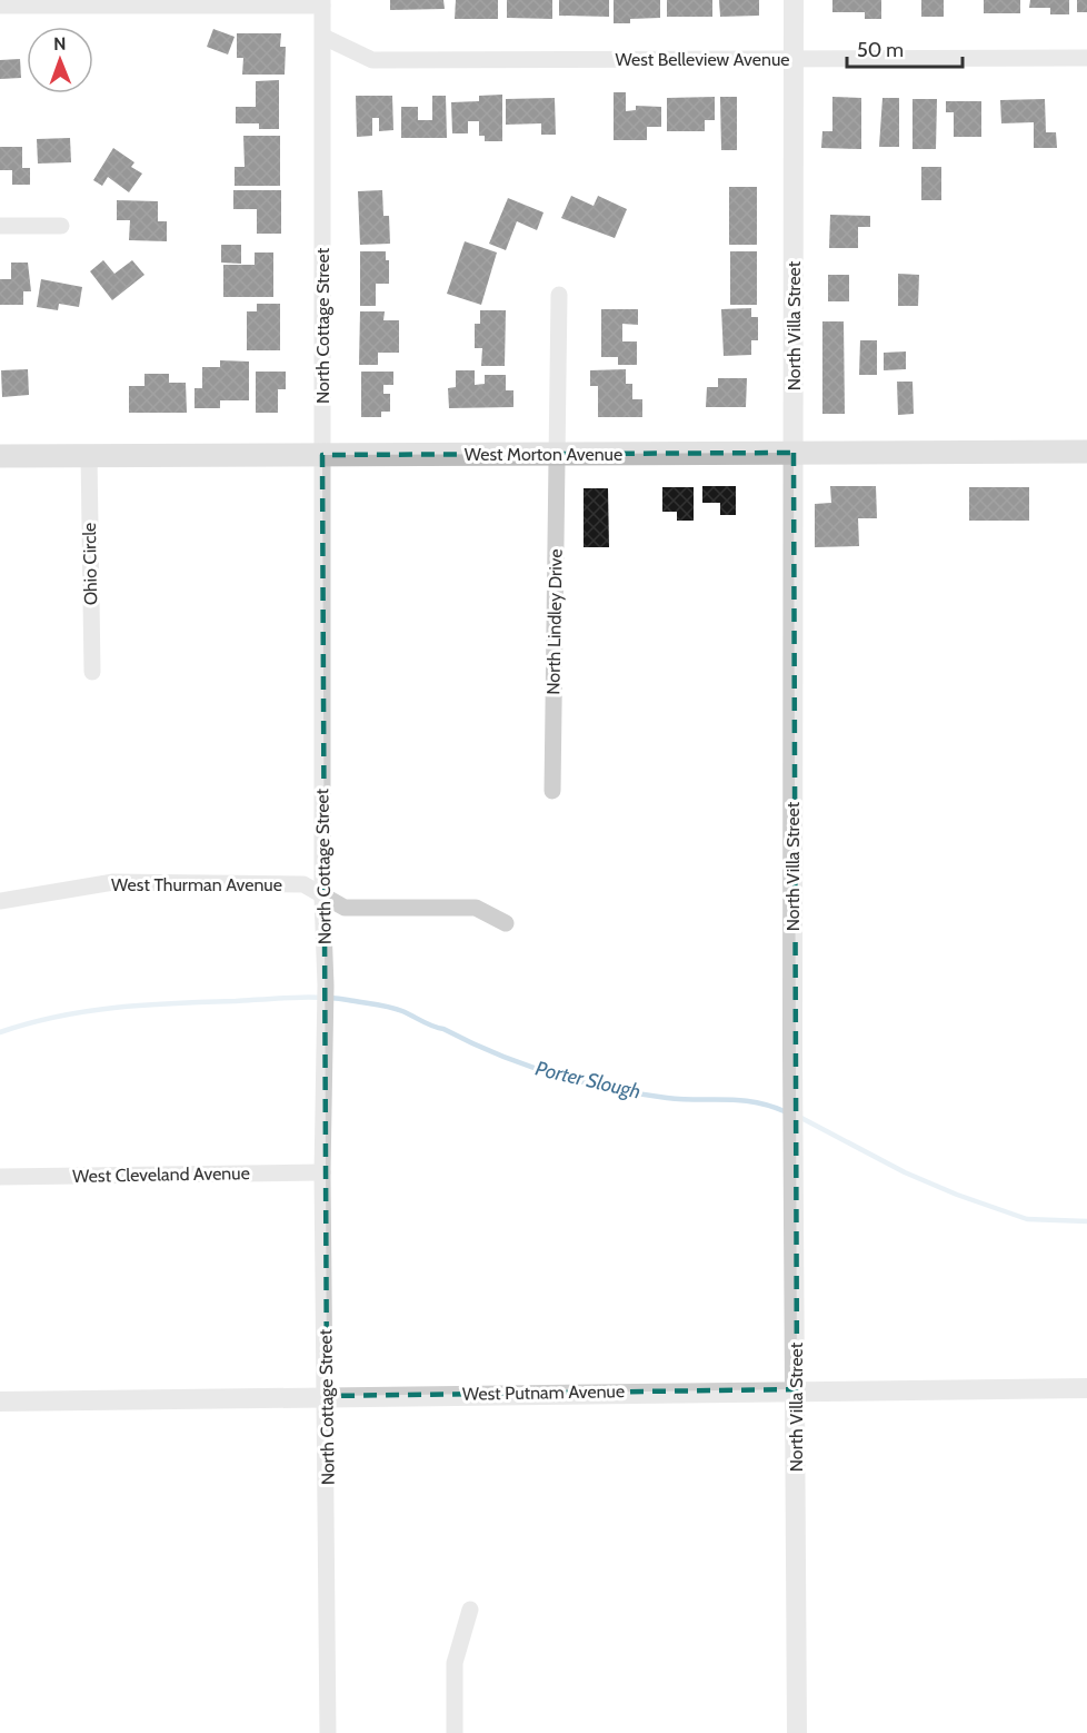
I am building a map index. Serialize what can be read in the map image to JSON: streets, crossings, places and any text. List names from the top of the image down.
{
  "streets": {
    "main road": ["West Morton Avenue"],
    "street": [
      "West Belleview Avenue",
      "North Cottage Street",
      "North Villa Street",
      "Ohio Circle",
      "North Lindley Drive",
      "West Thurman Avenue",
      "West Cleveland Avenue",
      "West Putnam Avenue"
    ]
  },
  "crossings": [
    ["West Belleview Avenue", "North Cottage Street"],
    ["West Belleview Avenue", "North Villa Street"],
    ["North Cottage Street", "West Morton Avenue"],
    ["North Cottage Street", "West Thurman Avenue"],
    ["North Cottage Street", "West Cleveland Avenue"],
    ["North Cottage Street", "West Putnam Avenue"],
    ["North Villa Street", "West Morton Avenue"],
    ["North Villa Street", "West Putnam Avenue"],
    ["West Morton Avenue", "Ohio Circle"],
    ["West Morton Avenue", "North Lindley Drive"]
  ],
  "water": ["Porter Slough"],
  "scale_bar": "50 m",
  "north": "top"
}
